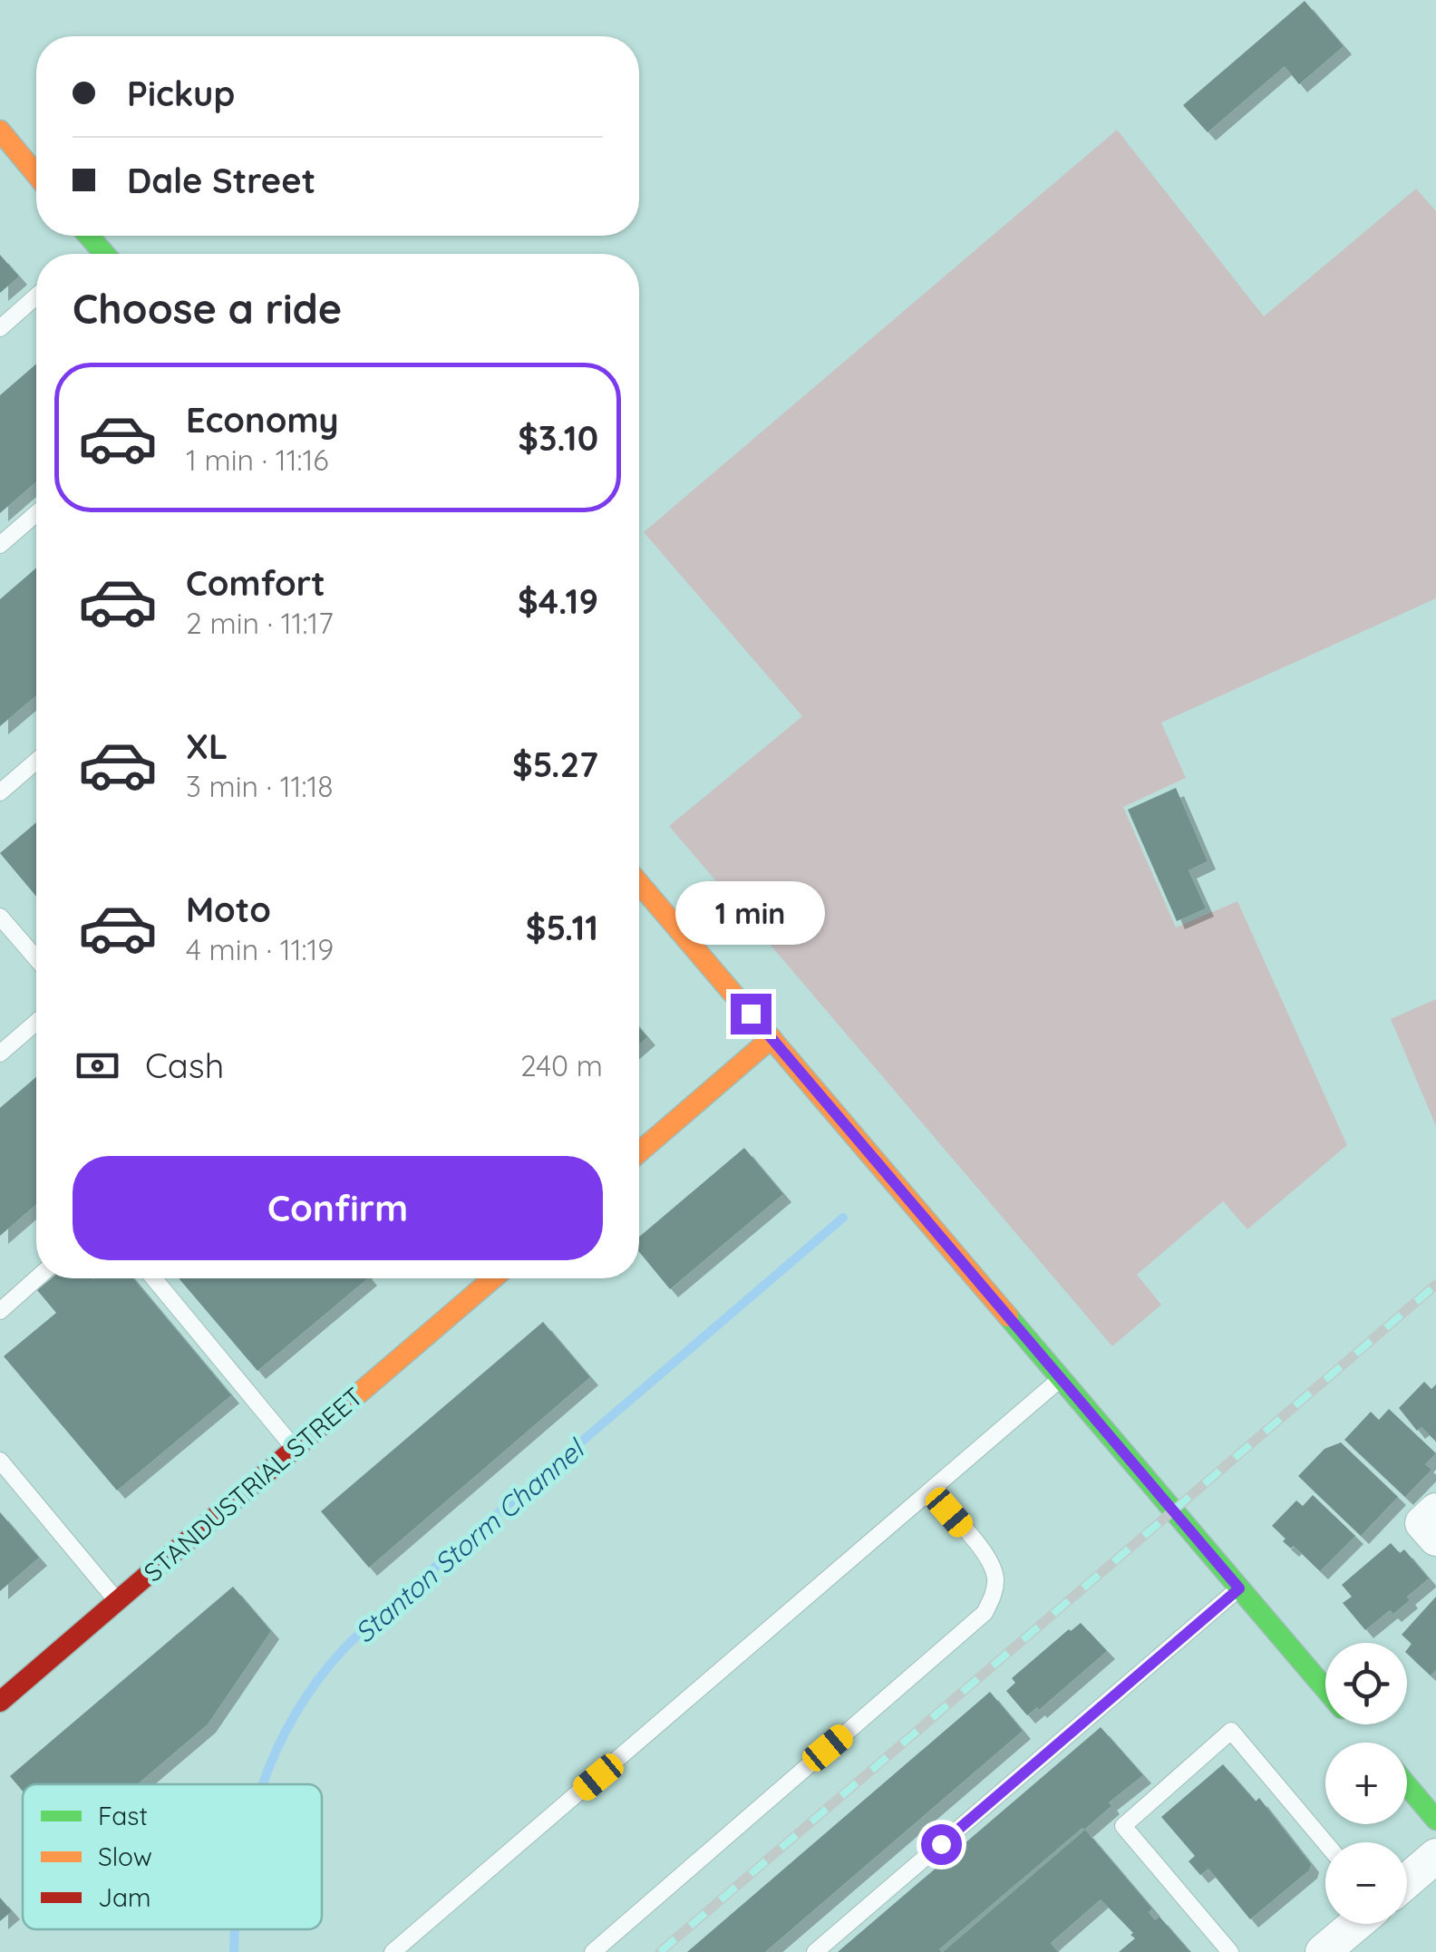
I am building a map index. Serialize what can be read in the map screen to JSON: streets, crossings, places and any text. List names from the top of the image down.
{
  "streets": {
    "street": ["STANDUSTRIAL STREET"]
  },
  "water": ["Stanton Storm Channel"],
  "legend": ["Fast", "Slow", "Jam"],
  "page": {
    "banner": ["Pickup", "Dale Street"],
    "heading": "Choose a ride",
    "list": [
      {
        "name": "Economy",
        "note": "1 min · 11:16",
        "value": "$3.10"
      },
      {
        "name": "Comfort",
        "note": "2 min · 11:17",
        "value": "$4.19"
      },
      {
        "name": "XL",
        "note": "3 min · 11:18",
        "value": "$5.27"
      },
      {
        "name": "Moto",
        "note": "4 min · 11:19",
        "value": "$5.11"
      }
    ],
    "bubble": "1 min",
    "pay": ["Cash", "240 m"],
    "buttons": "Confirm",
    "map_buttons": ["+", "−"]
  }
}
